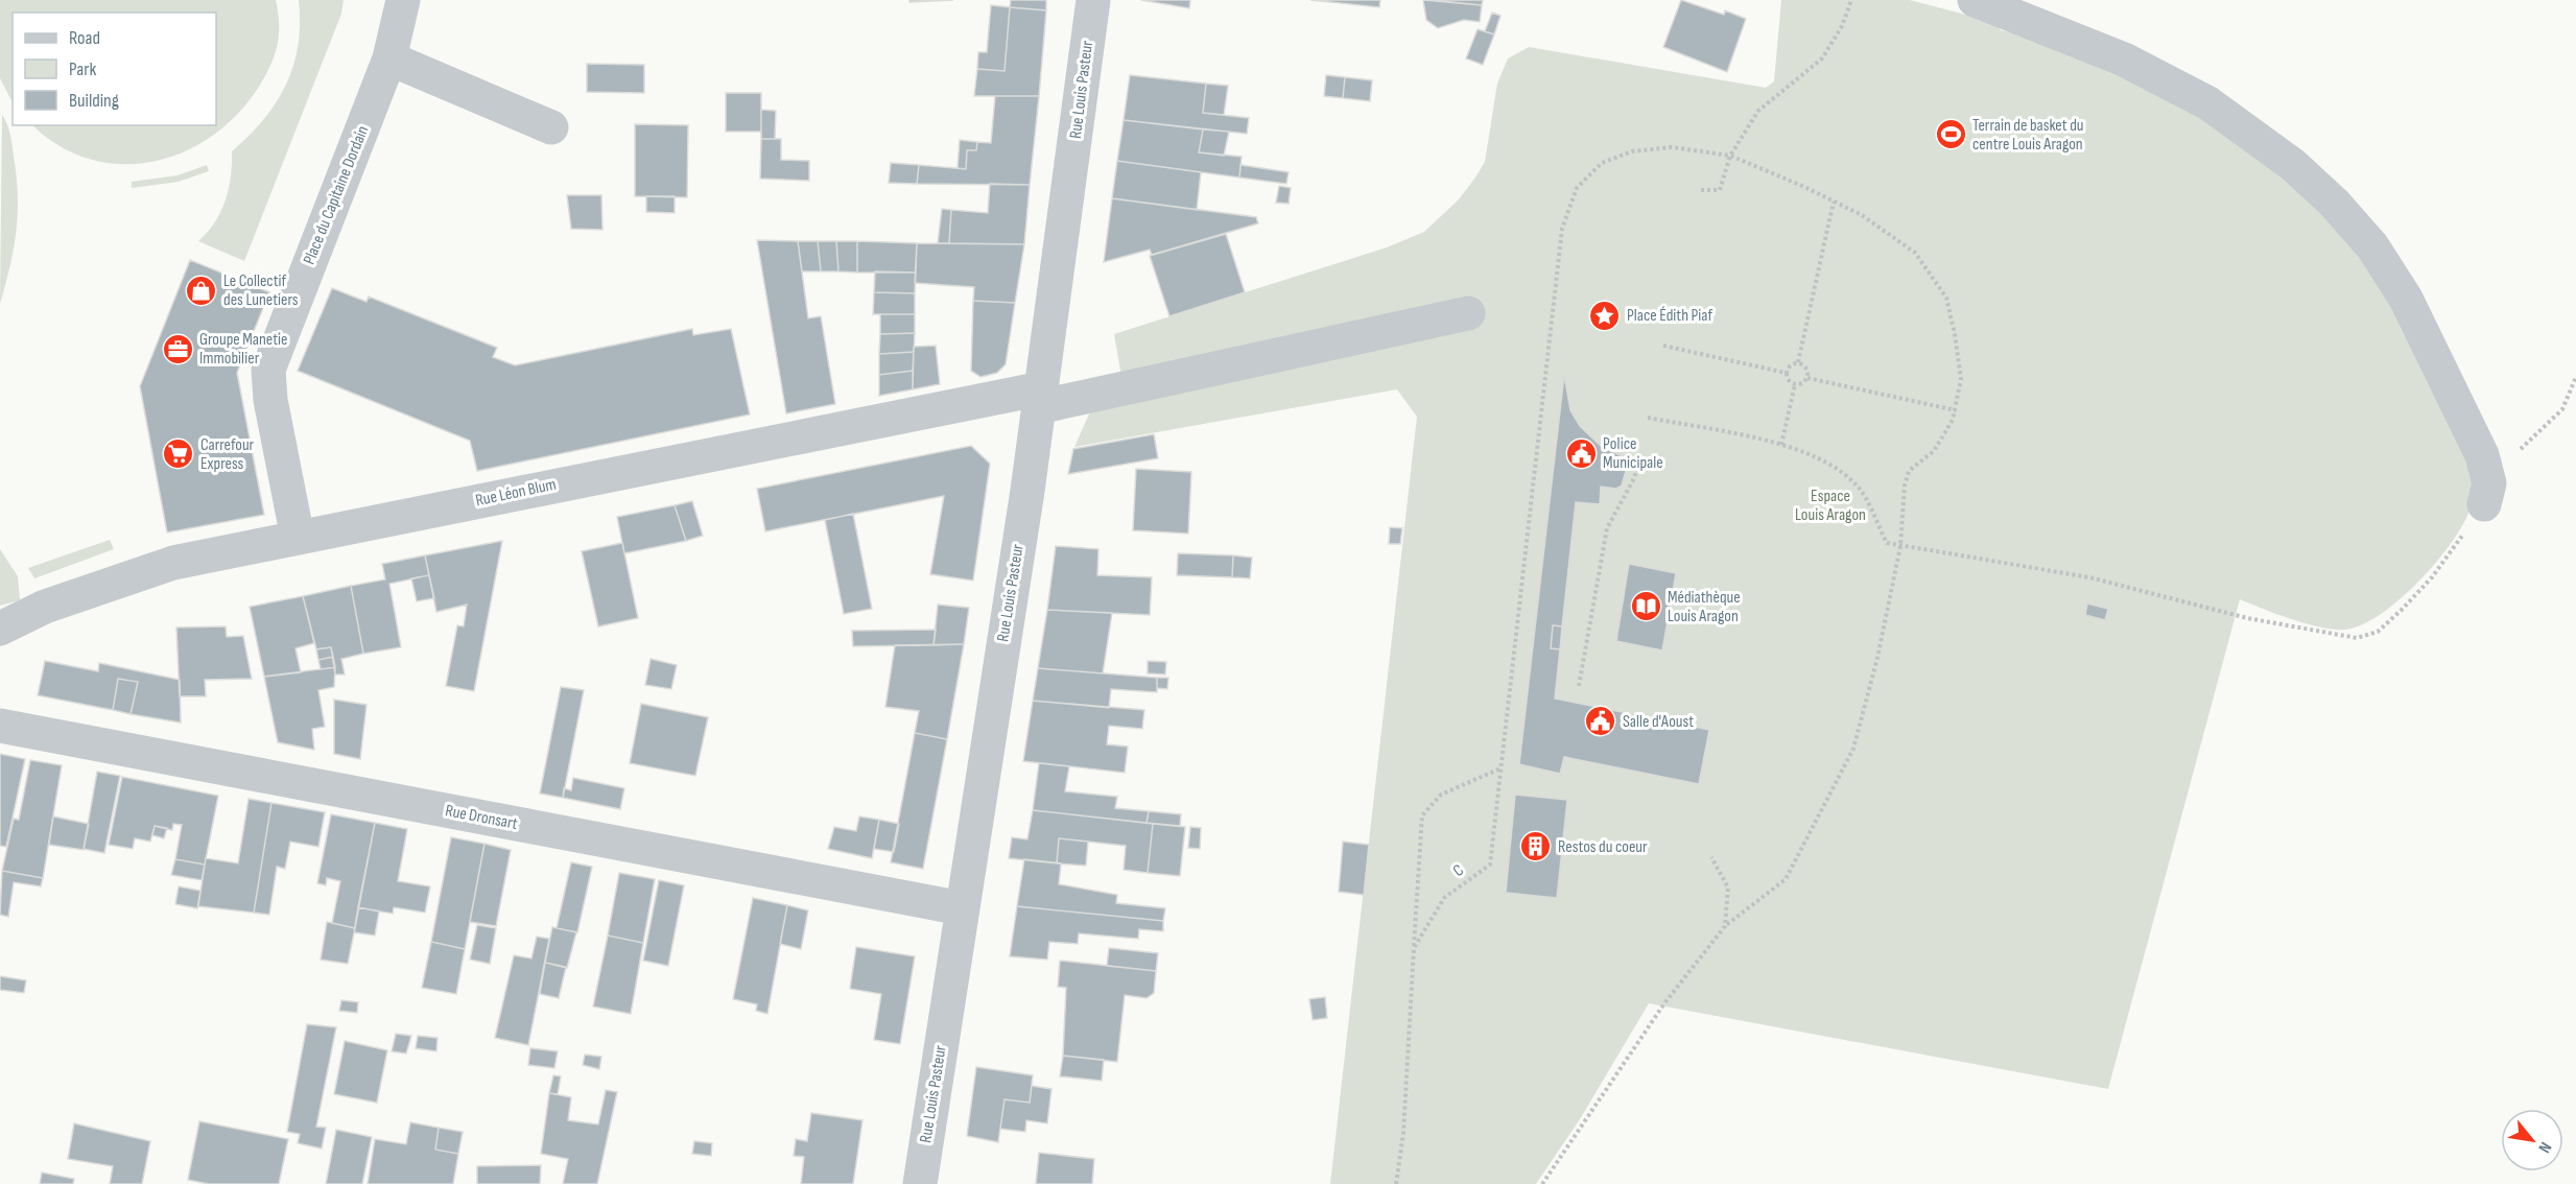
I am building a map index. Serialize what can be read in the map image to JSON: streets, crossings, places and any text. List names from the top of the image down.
{
  "streets": {
    "street": [
      "Rue Louis Pasteur",
      "Place du Capitaine Dordain",
      "Rue Léon Blum",
      "Rue Dronsart"
    ],
    "path": ["C"]
  },
  "crossings": [
    ["Rue Louis Pasteur", "Rue Léon Blum"],
    ["Rue Louis Pasteur", "Rue Dronsart"],
    ["Place du Capitaine Dordain", "Rue Léon Blum"]
  ],
  "parks": ["Espace Louis Aragon"],
  "places": {
    "sports": ["Terrain de basket du centre Louis Aragon"],
    "shop": ["Le Collectif des Lunetiers"],
    "place": ["Place Édith Piaf"],
    "office": ["Groupe Manetie Immobilier"],
    "public building": ["Police Municipale", "Salle d'Aoust"],
    "supermarket": ["Carrefour Express"],
    "library": ["Médiathèque Louis Aragon"],
    "building": ["Restos du coeur"]
  },
  "legend": ["Road", "Park", "Building"],
  "north": "bottom right"
}
